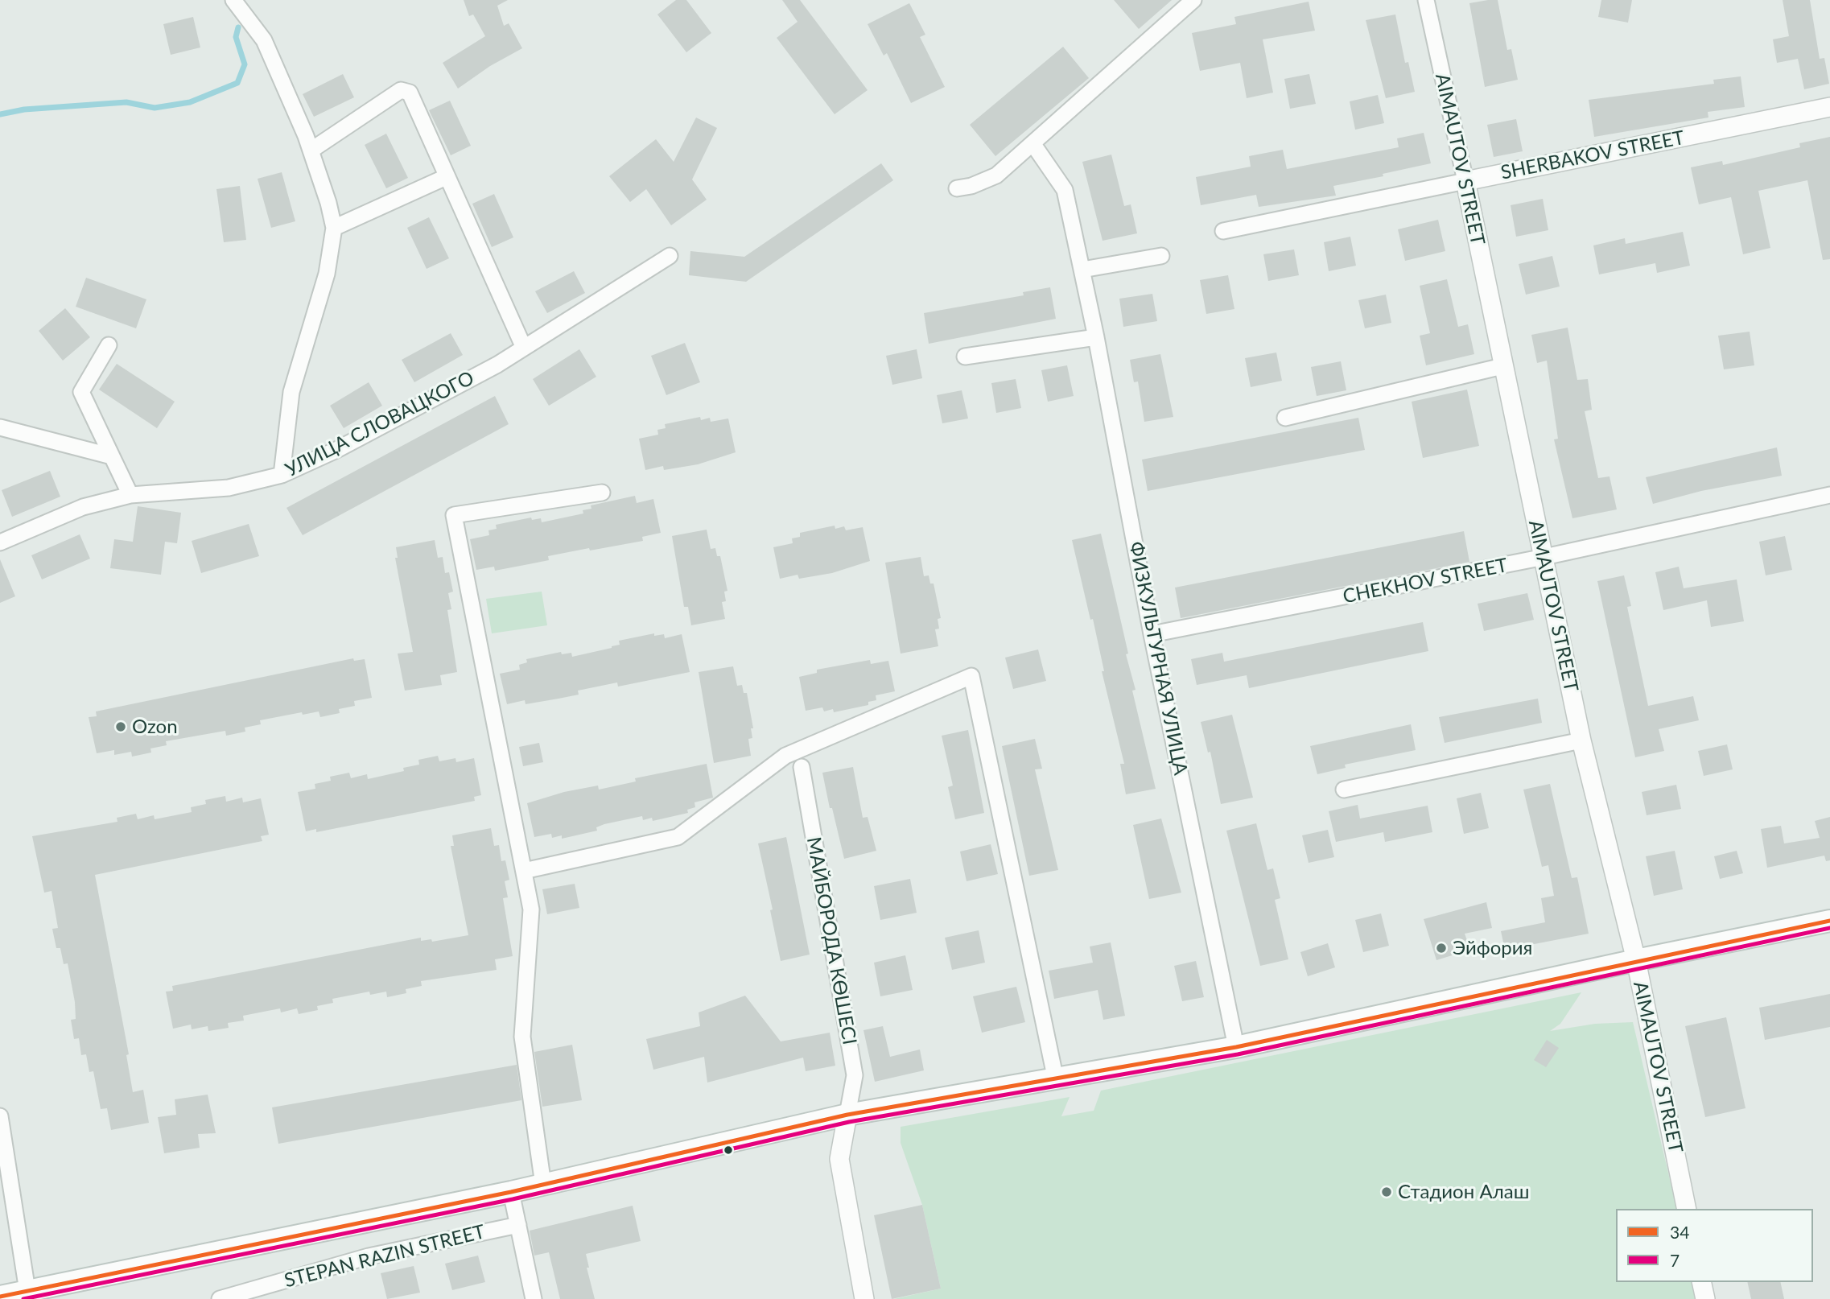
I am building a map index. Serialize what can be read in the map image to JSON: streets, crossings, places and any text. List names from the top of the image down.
{
  "streets": {
    "street": [
      "SHERBAKOV STREET",
      "AIMAUTOV STREET",
      "УЛИЦА СЛОВАЦКОГО",
      "CHEKHOV STREET",
      "ФИЗКУЛЬТУРНАЯ УЛИЦА",
      "МАЙБОРОДА КӨШЕСІ",
      "STEPAN RAZIN STREET"
    ]
  },
  "crossings": [
    ["SHERBAKOV STREET", "AIMAUTOV STREET"],
    ["AIMAUTOV STREET", "CHEKHOV STREET"],
    ["CHEKHOV STREET", "ФИЗКУЛЬТУРНАЯ УЛИЦА"]
  ],
  "places": ["Ozon", "Эйфория", "Стадион Алаш"],
  "lines": ["transit line 34", "transit line 7"],
  "legend": ["34", "7"]
}
